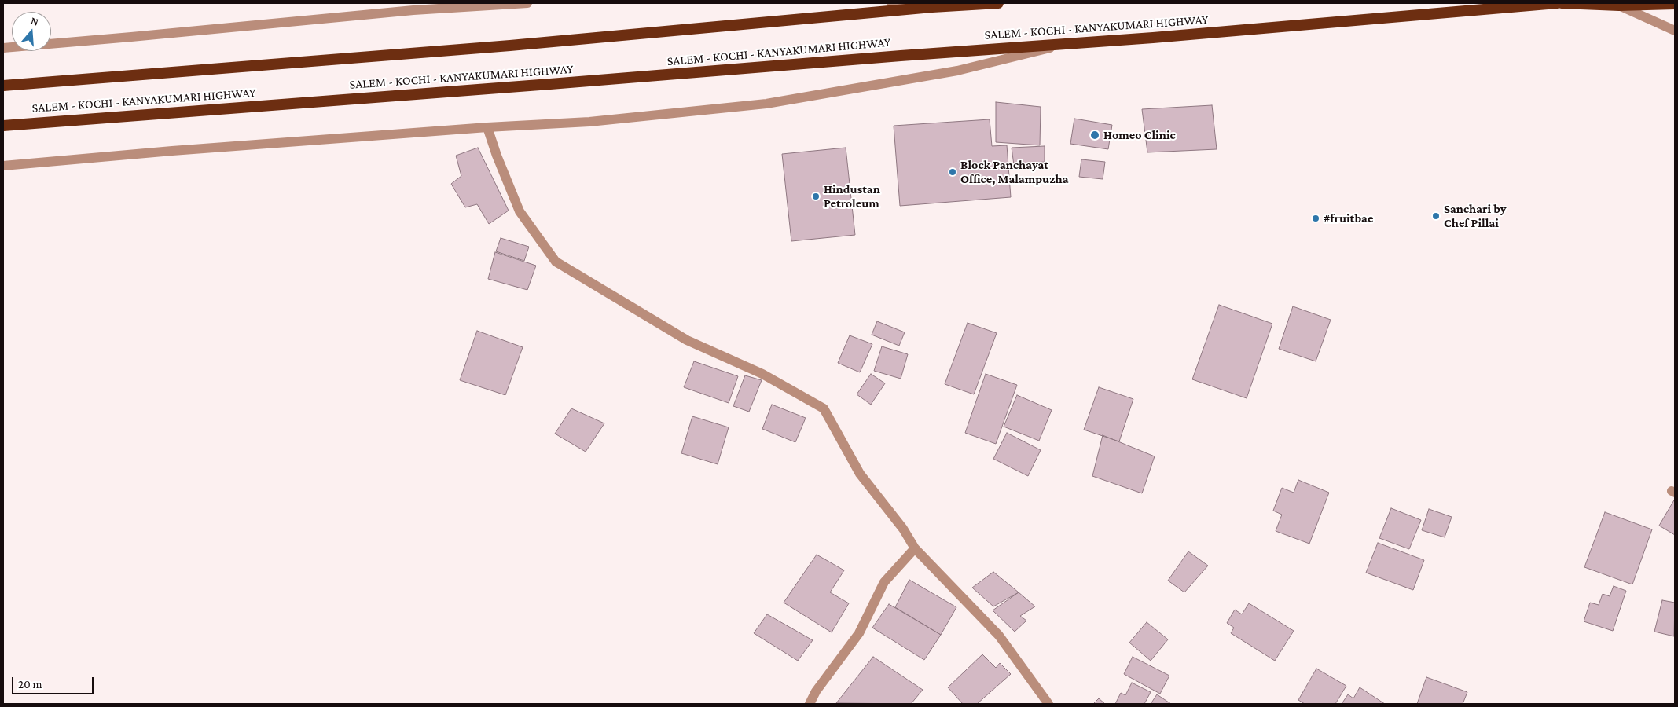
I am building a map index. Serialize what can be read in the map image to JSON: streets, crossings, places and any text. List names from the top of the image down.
{
  "streets": {
    "highway": ["SALEM - KOCHI - KANYAKUMARI HIGHWAY"]
  },
  "places": [
    "Homeo Clinic",
    "Block Panchayat Office, Malampuzha",
    "Hindustan Petroleum",
    "Sanchari by Chef Pillai",
    "#fruitbae"
  ],
  "scale_bar": "20 m",
  "north": "top"
}
